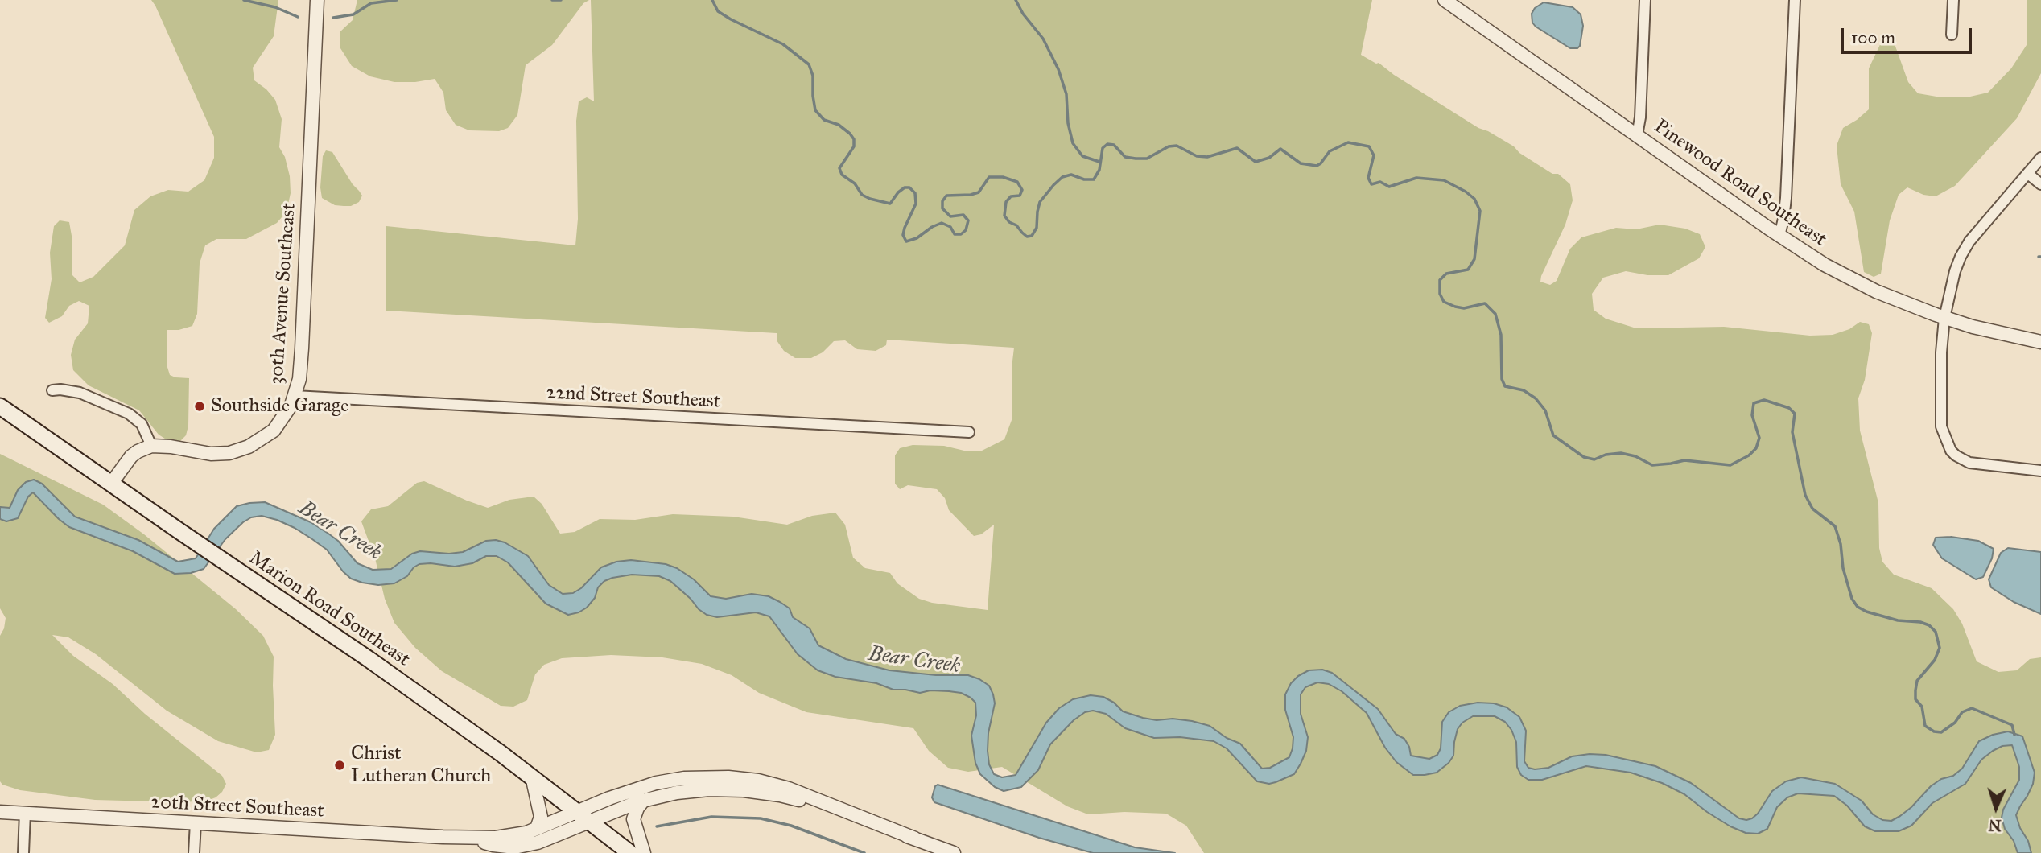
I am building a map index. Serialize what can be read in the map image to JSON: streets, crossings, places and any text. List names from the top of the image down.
{
  "streets": {
    "main road": ["Marion Road Southeast"],
    "street": [
      "Pinewood Road Southeast",
      "30th Avenue Southeast",
      "22nd Street Southeast",
      "20th Street Southeast"
    ]
  },
  "crossings": [
    ["30th Avenue Southeast", "22nd Street Southeast"],
    ["Marion Road Southeast", "20th Street Southeast"]
  ],
  "water": ["Bear Creek"],
  "places": ["Southside Garage", "Christ Lutheran Church"],
  "scale_bar": "100 m",
  "north": "bottom"
}
